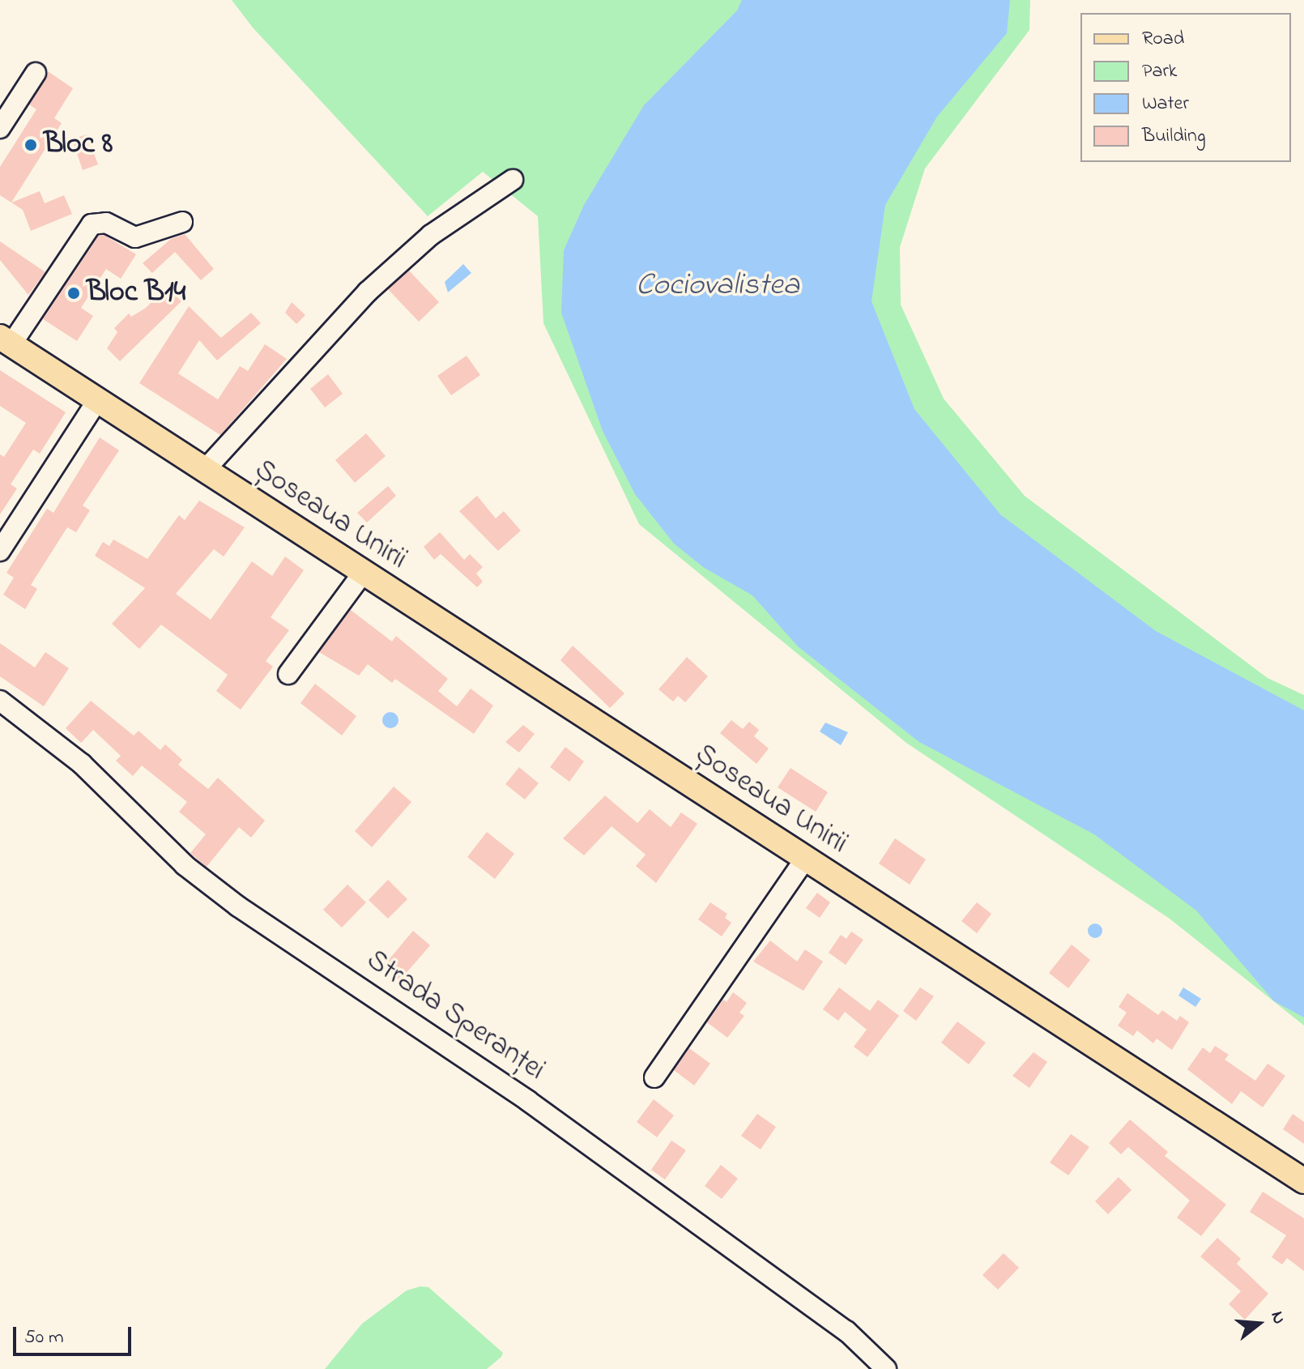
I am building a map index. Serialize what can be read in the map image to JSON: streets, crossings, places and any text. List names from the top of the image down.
{
  "streets": {
    "main road": ["Șoseaua Unirii"],
    "street": ["Strada Speranței"]
  },
  "water": ["Cociovalistea"],
  "places": ["Bloc 8", "Bloc B14"],
  "legend": [
    "Road",
    "Park",
    "Water",
    "Building"
  ],
  "scale_bar": "50 m",
  "north": "right"
}
